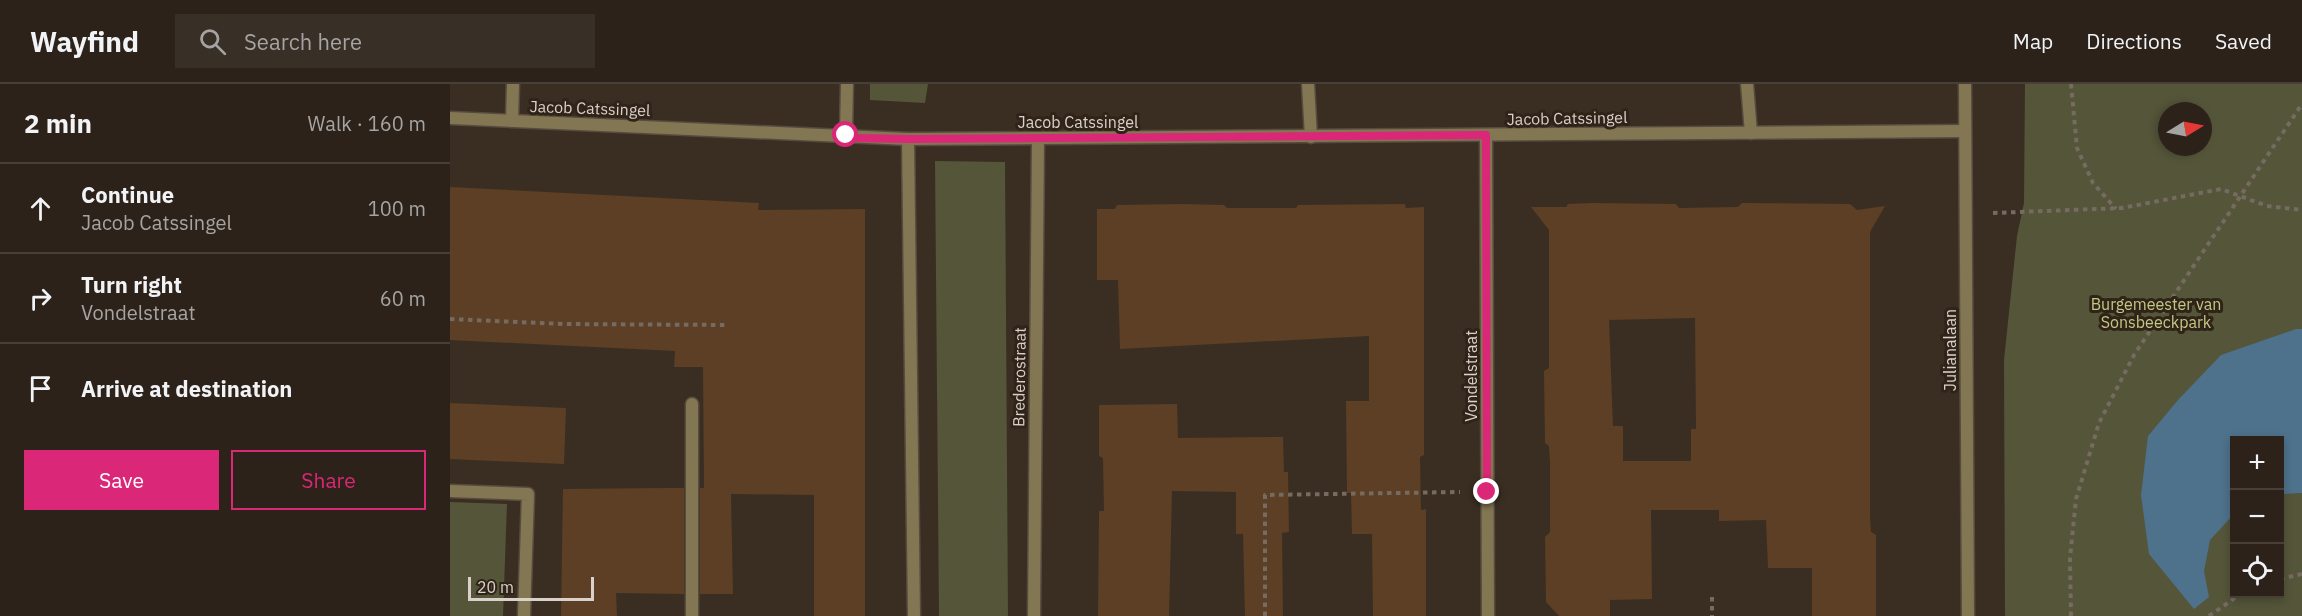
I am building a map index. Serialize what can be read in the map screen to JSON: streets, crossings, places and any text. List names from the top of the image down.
{
  "streets": {
    "street": [
      "Jacob Catssingel",
      "Julianalaan",
      "Vondelstraat",
      "Brederostraat"
    ]
  },
  "crossings": [
    ["Jacob Catssingel", "Julianalaan"],
    ["Jacob Catssingel", "Vondelstraat"],
    ["Jacob Catssingel", "Brederostraat"]
  ],
  "parks": ["Burgemeester van Sonsbeeckpark"],
  "scale_bar": "20 m",
  "north": "right",
  "page": {
    "header": "Wayfind",
    "search": "Search here",
    "nav": ["Map", "Directions", "Saved"],
    "heading": ["2 min", "Walk · 160 m"],
    "list": [
      ["Continue", "Jacob Catssingel", "100 m"],
      ["Turn right", "Vondelstraat", "60 m"],
      "Arrive at destination"
    ],
    "buttons": ["Save", "Share"],
    "map_buttons": ["+", "−"],
    "scale": "20 m"
  }
}
